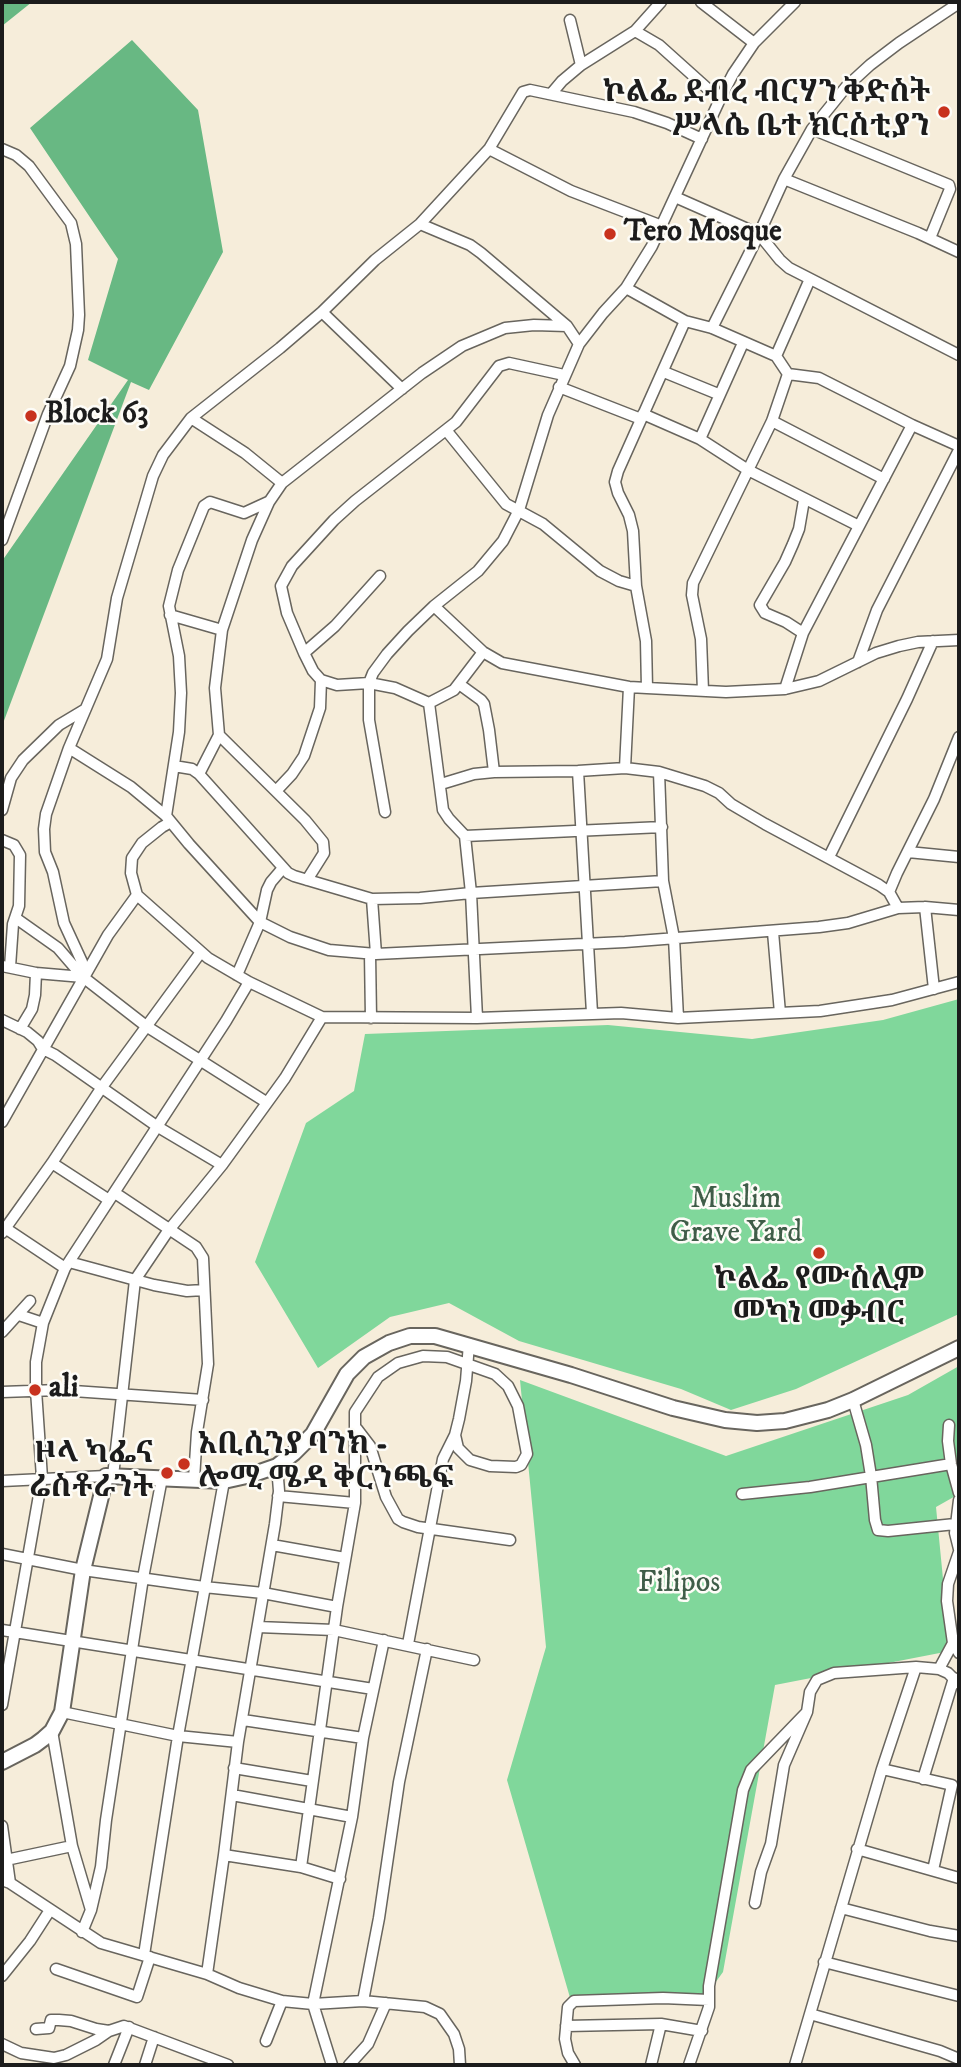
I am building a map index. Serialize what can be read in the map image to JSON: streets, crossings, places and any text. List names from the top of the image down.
{
  "parks": ["Muslim Grave Yard", "Filipos"],
  "places": [
    "ኮልፌ ደብረ ብርሃን ቅድስት ሥላሴ ቤተ ክርስቲያን",
    "Tero Mosque",
    "Block 63",
    "ኮልፌ የሙስሊም መካነ መቃብር",
    "ali",
    "አቢሲንያ ባንክ - ሎሚ ሜዳ ቅርንጫፍ",
    "ዞላ ካፌና ሬስቶራንት"
  ]
}
